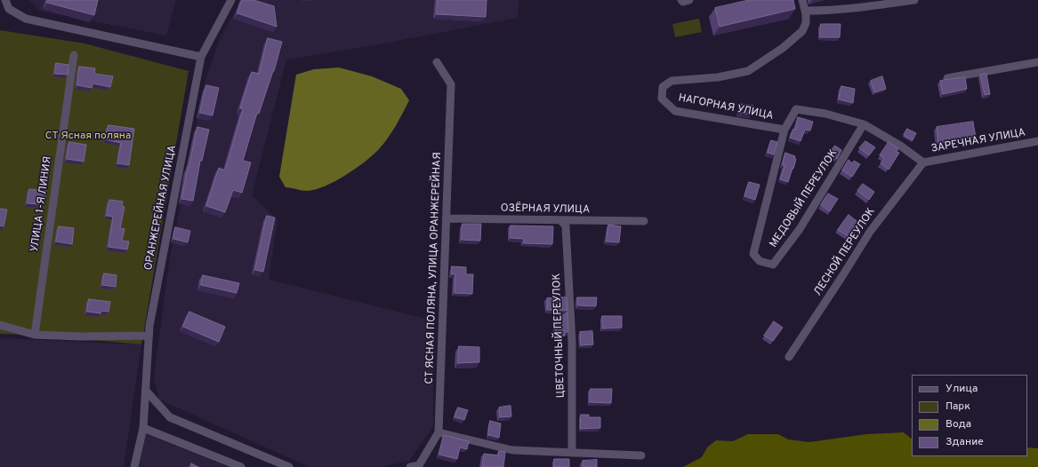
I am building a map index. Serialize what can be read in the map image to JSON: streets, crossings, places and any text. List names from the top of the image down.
{
  "streets": {
    "street": [
      "НАГОРНАЯ УЛИЦА",
      "ЗАРЕЧНАЯ УЛИЦА",
      "МЕДОВЫЙ ПЕРЕУЛОК",
      "УЛИЦА 1-Я ЛИНИЯ",
      "ОРАНЖЕРЕЙНАЯ УЛИЦА",
      "ОЗЁРНАЯ УЛИЦА",
      "ЛЕСНОЙ ПЕРЕУЛОК",
      "СТ ЯСНАЯ ПОЛЯНА, УЛИЦА ОРАНЖЕРЕЙНАЯ",
      "ЦВЕТОЧНЫЙ ПЕРЕУЛОК"
    ]
  },
  "crossings": [
    ["НАГОРНАЯ УЛИЦА", "ЗАРЕЧНАЯ УЛИЦА"],
    ["НАГОРНАЯ УЛИЦА", "МЕДОВЫЙ ПЕРЕУЛОК"],
    ["НАГОРНАЯ УЛИЦА", "ЛЕСНОЙ ПЕРЕУЛОК"],
    ["ЗАРЕЧНАЯ УЛИЦА", "ЛЕСНОЙ ПЕРЕУЛОК"],
    ["ОЗЁРНАЯ УЛИЦА", "СТ ЯСНАЯ ПОЛЯНА, УЛИЦА ОРАНЖЕРЕЙНАЯ"],
    ["ОЗЁРНАЯ УЛИЦА", "ЦВЕТОЧНЫЙ ПЕРЕУЛОК"]
  ],
  "parks": ["СТ Ясная поляна"],
  "legend": [
    "Улица",
    "Парк",
    "Вода",
    "Здание"
  ]
}
